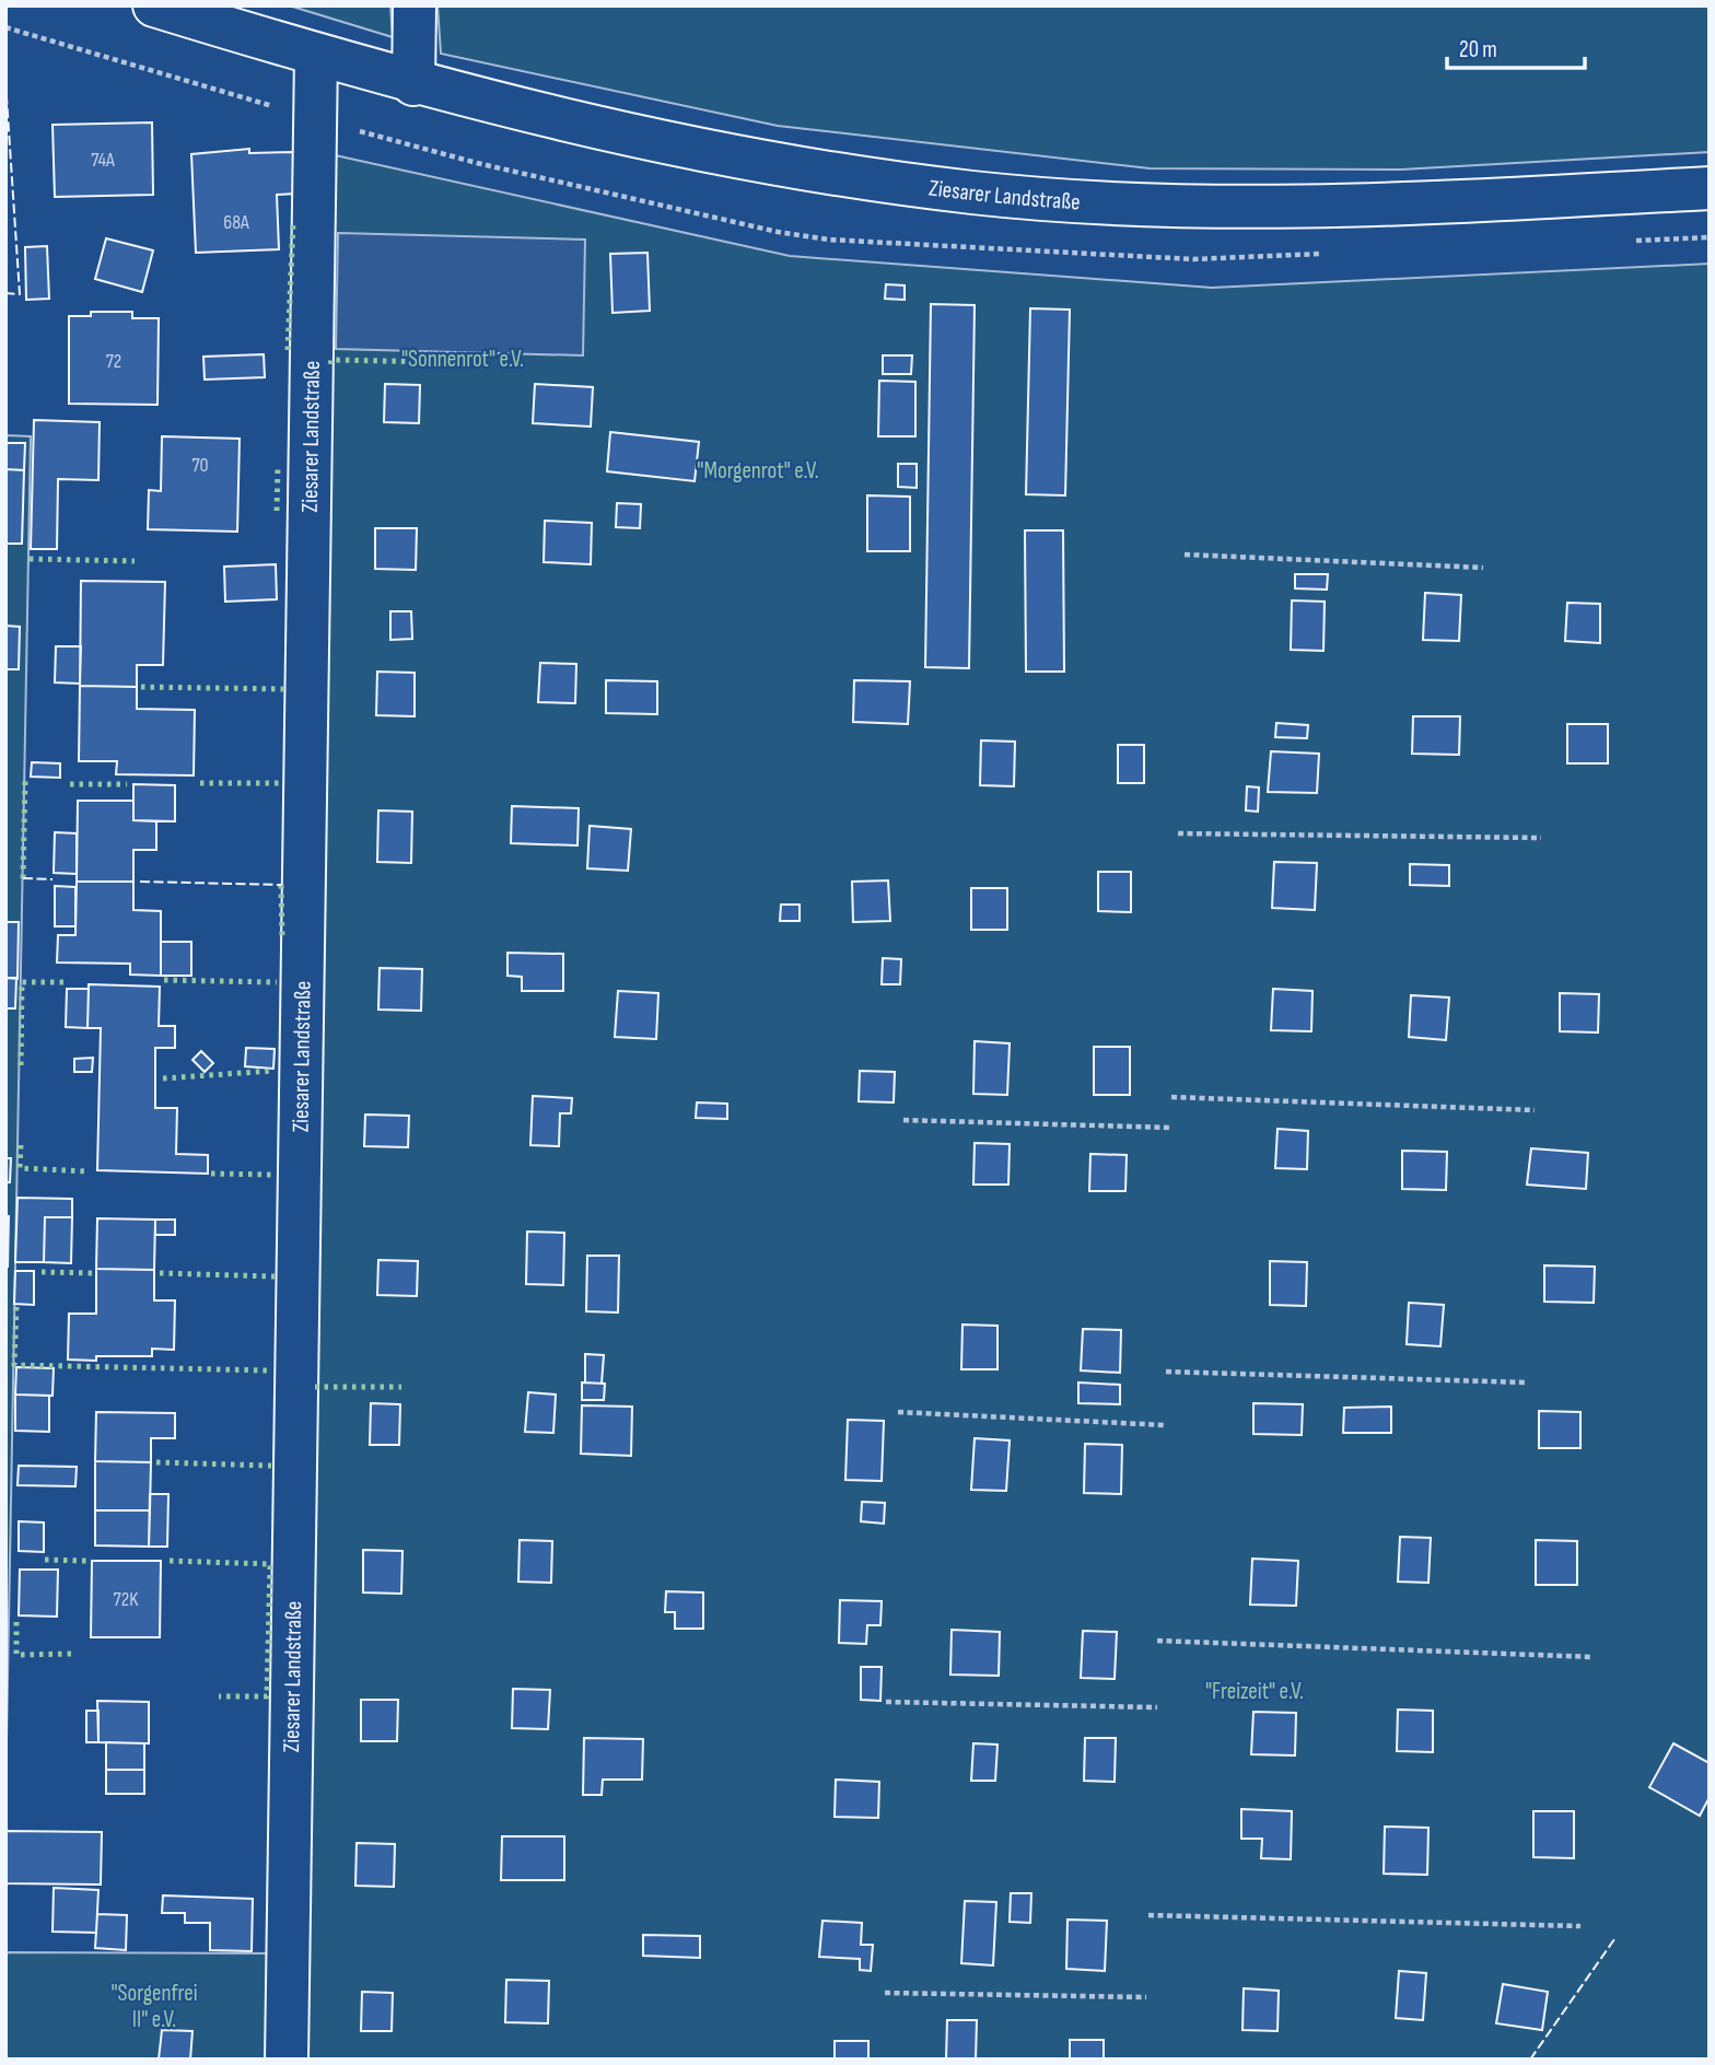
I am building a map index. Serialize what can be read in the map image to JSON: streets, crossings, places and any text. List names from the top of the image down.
{
  "streets": {
    "street": ["Ziesarer Landstraße"]
  },
  "parks": [
    "\"Sonnenrot\" e.V.",
    "\"Morgenrot\" e.V.",
    "\"Freizeit\" e.V.",
    "\"Sorgenfrei II\" e.V."
  ],
  "house_numbers": [
    "74A",
    "68A",
    "72",
    "70",
    "72K"
  ],
  "scale_bar": "20 m"
}
